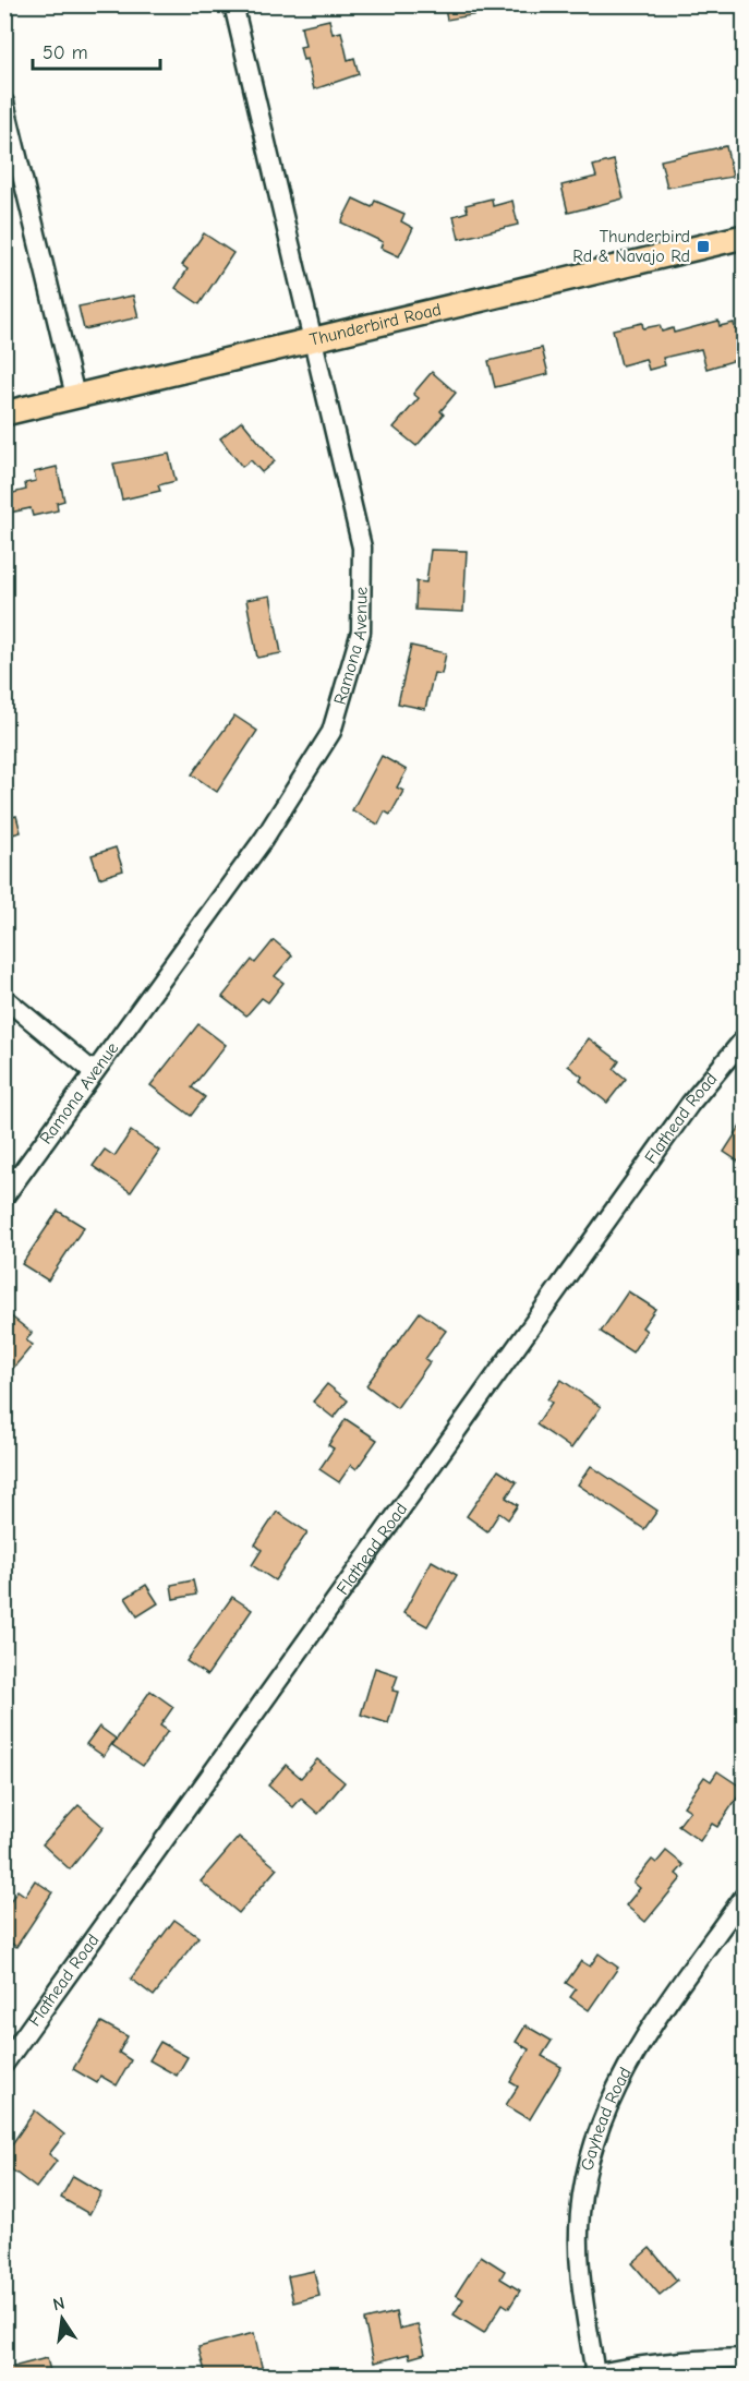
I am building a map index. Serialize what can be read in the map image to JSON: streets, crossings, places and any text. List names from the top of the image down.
{
  "streets": {
    "main road": ["Thunderbird Road"],
    "street": ["Ramona Avenue", "Flathead Road", "Gayhead Road"]
  },
  "crossings": [
    ["Thunderbird Road", "Ramona Avenue"]
  ],
  "places": {
    "transit": ["Thunderbird Rd & Navajo Rd"]
  },
  "scale_bar": "50 m",
  "north": "top"
}
